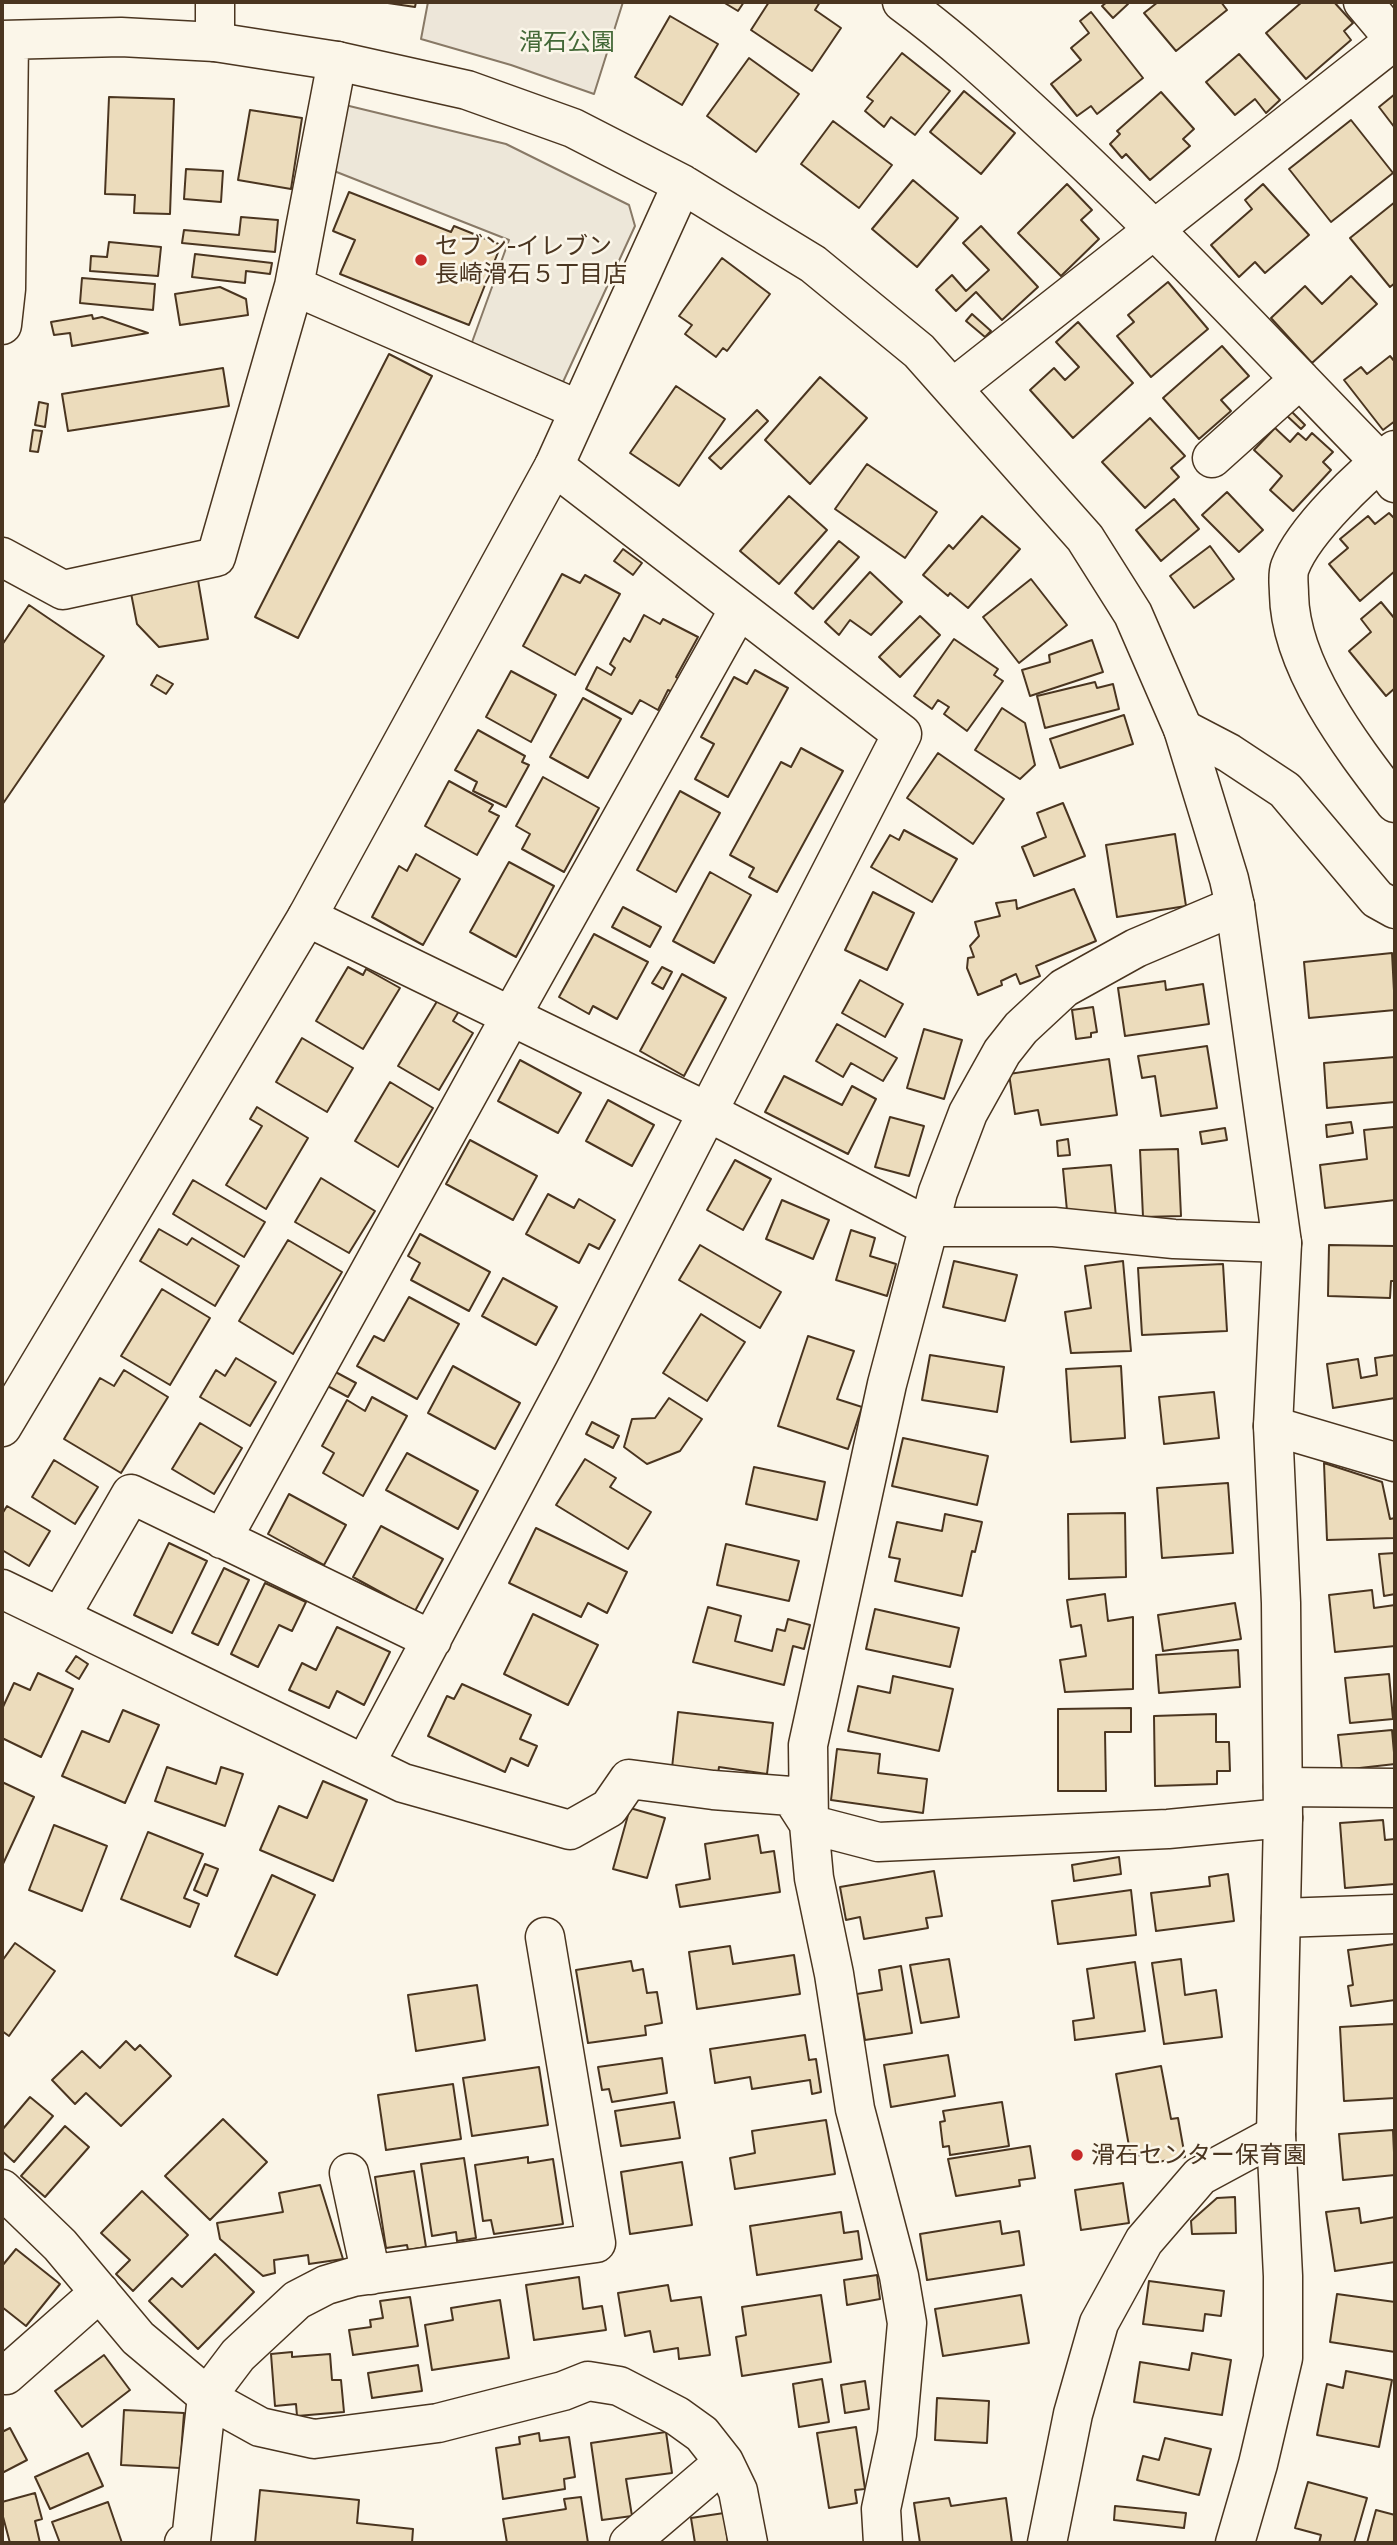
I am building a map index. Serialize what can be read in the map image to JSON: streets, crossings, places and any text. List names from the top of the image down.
{
  "parks": ["滑石公園"],
  "places": ["セブン-イレブン 長崎滑石５丁目店", "滑石センター保育園"]
}
